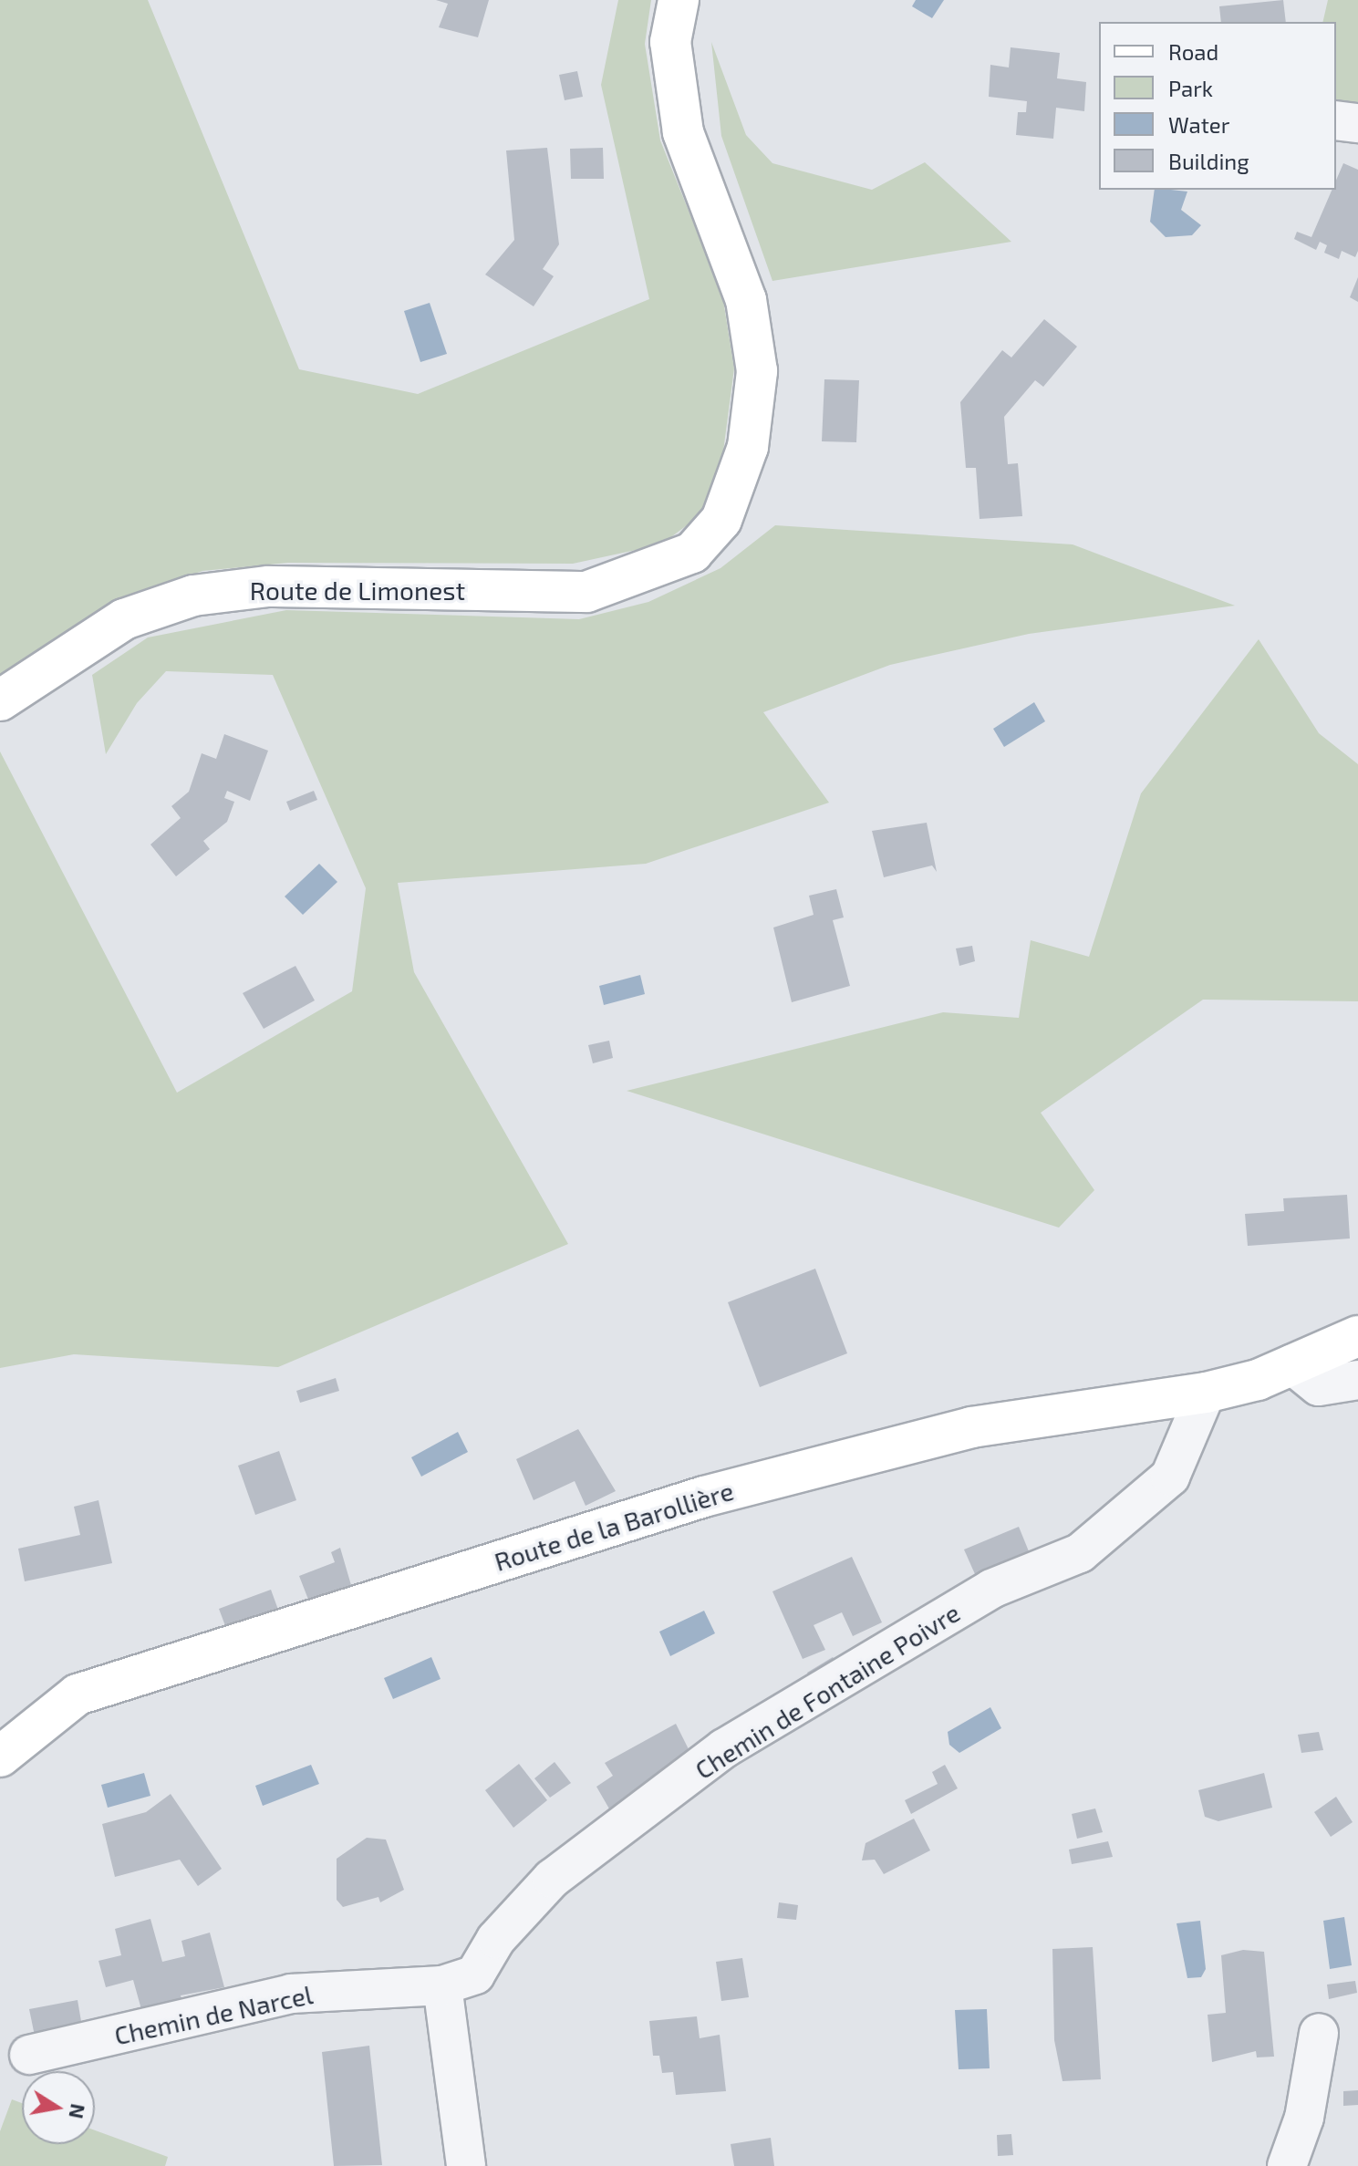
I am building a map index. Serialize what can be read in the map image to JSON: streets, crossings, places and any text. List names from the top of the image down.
{
  "streets": {
    "street": [
      "Route de Limonest",
      "Route de la Barollière",
      "Chemin de Fontaine Poivre",
      "Chemin de Narcel"
    ]
  },
  "crossings": [
    ["Route de la Barollière", "Chemin de Fontaine Poivre"],
    ["Chemin de Fontaine Poivre", "Chemin de Narcel"]
  ],
  "legend": [
    "Road",
    "Park",
    "Water",
    "Building"
  ],
  "north": "right"
}
